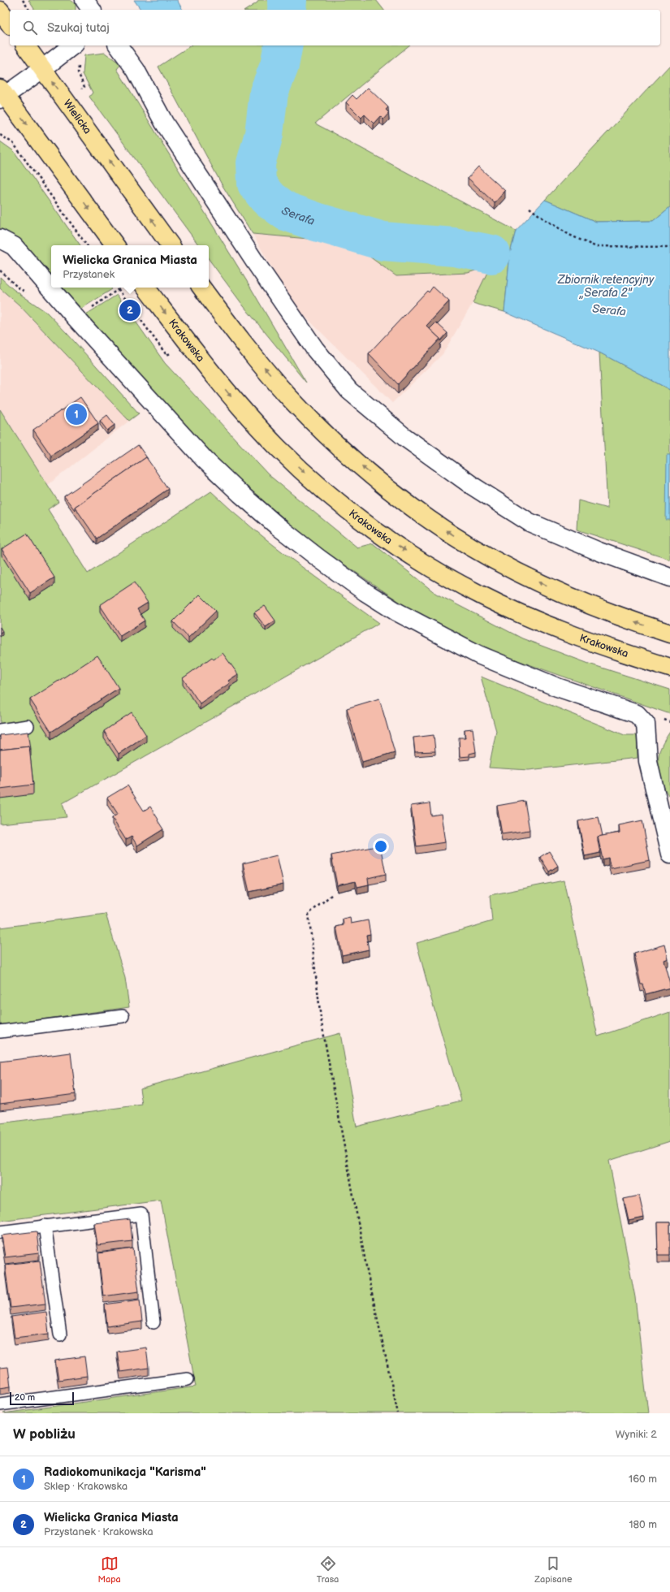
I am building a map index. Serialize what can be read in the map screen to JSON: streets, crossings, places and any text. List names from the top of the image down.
{
  "streets": {
    "main road": ["Wielicka", "Krakowska"]
  },
  "water": ["Serafa", "Zbiornik retencyjny ,,Serafa 2\""],
  "scale_bar": "20 m",
  "page": {
    "search": "Szukaj tutaj",
    "popup": ["Wielicka Granica Miasta", "Przystanek"],
    "pins": ["2", "1"],
    "scale": "20 m",
    "heading": ["W pobliżu", "Wyniki: 2"],
    "list": [
      {
        "mark": "1",
        "name": "Radiokomunikacja \"Karisma\"",
        "note": "Sklep · Krakowska",
        "value": "160 m"
      },
      {
        "mark": "2",
        "name": "Wielicka Granica Miasta",
        "note": "Przystanek · Krakowska",
        "value": "180 m"
      }
    ],
    "nav": ["Mapa", "Trasa", "Zapisane"]
  }
}
